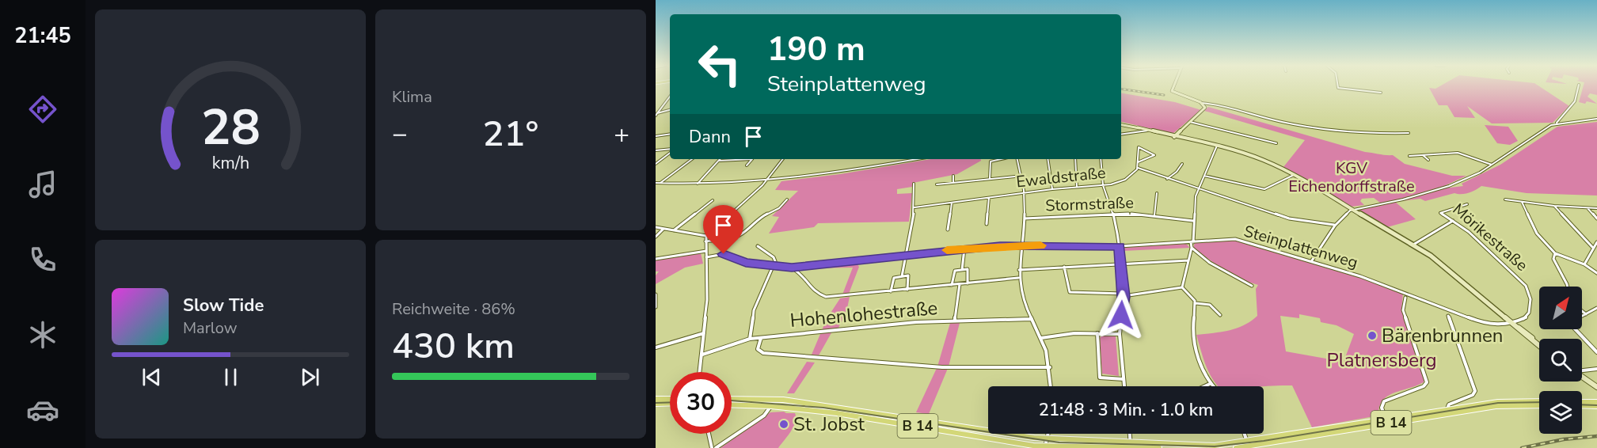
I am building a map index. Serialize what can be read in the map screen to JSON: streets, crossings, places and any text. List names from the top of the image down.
{
  "streets": {
    "main road": ["B 14"],
    "street": [
      "Ewaldstraße",
      "Stormstraße",
      "Mörikestraße",
      "Steinplattenweg",
      "Hohenlohestraße"
    ]
  },
  "crossings": [
    ["Mörikestraße", "Steinplattenweg"]
  ],
  "parks": ["KGV Eichendorffstraße", "Platnersberg"],
  "places": ["Bärenbrunnen", "St. Jobst"],
  "north": "top right",
  "page": {
    "tabs": "21:45",
    "tile": [
      "Klima",
      ["Reichweite · 86%", "430 km"]
    ],
    "turn": ["190 m", "Steinplattenweg"],
    "then": "Dann",
    "heat": ["−", "21°", "+"],
    "song": ["Slow Tide", "Marlow"],
    "limit": "30",
    "trip": "21:48 · 3 Min. · 1.0 km",
    "gauge": ["28", "km/h"]
  }
}
